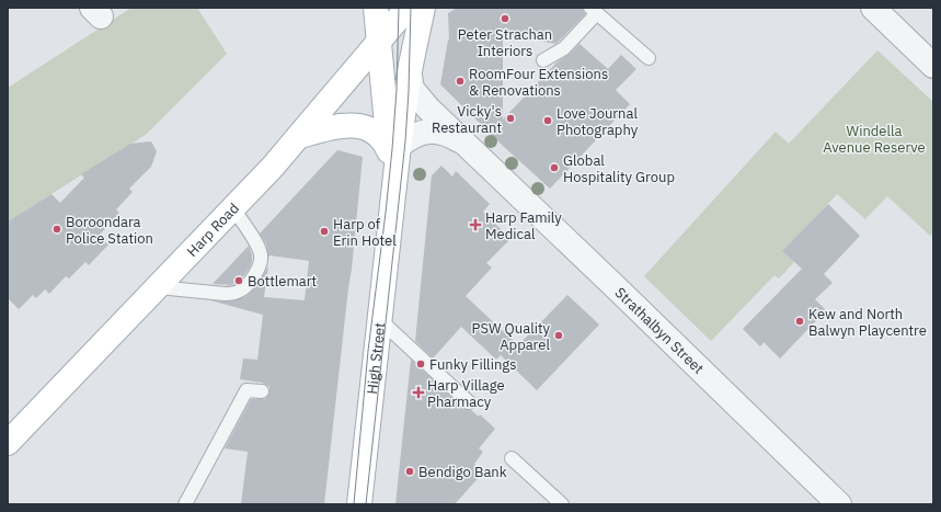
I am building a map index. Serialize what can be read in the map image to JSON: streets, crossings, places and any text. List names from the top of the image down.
{
  "streets": {
    "main road": ["Harp Road", "High Street"],
    "street": ["Strathalbyn Street"]
  },
  "crossings": [
    ["Harp Road", "High Street"],
    ["Strathalbyn Street", "High Street"]
  ],
  "parks": ["Windella Avenue Reserve"],
  "places": {
    "other": [
      "Peter Strachan Interiors",
      "RoomFour Extensions & Renovations",
      "Vicky's Restaurant",
      "Love Journal Photography",
      "Global Hospitality Group",
      "Boroondara Police Station",
      "Harp of Erin Hotel",
      "Bottlemart",
      "Kew and North Balwyn Playcentre",
      "PSW Quality Apparel",
      "Funky Fillings",
      "Bendigo Bank"
    ],
    "health": ["Harp Family Medical", "Harp Village Pharmacy"]
  }
}
